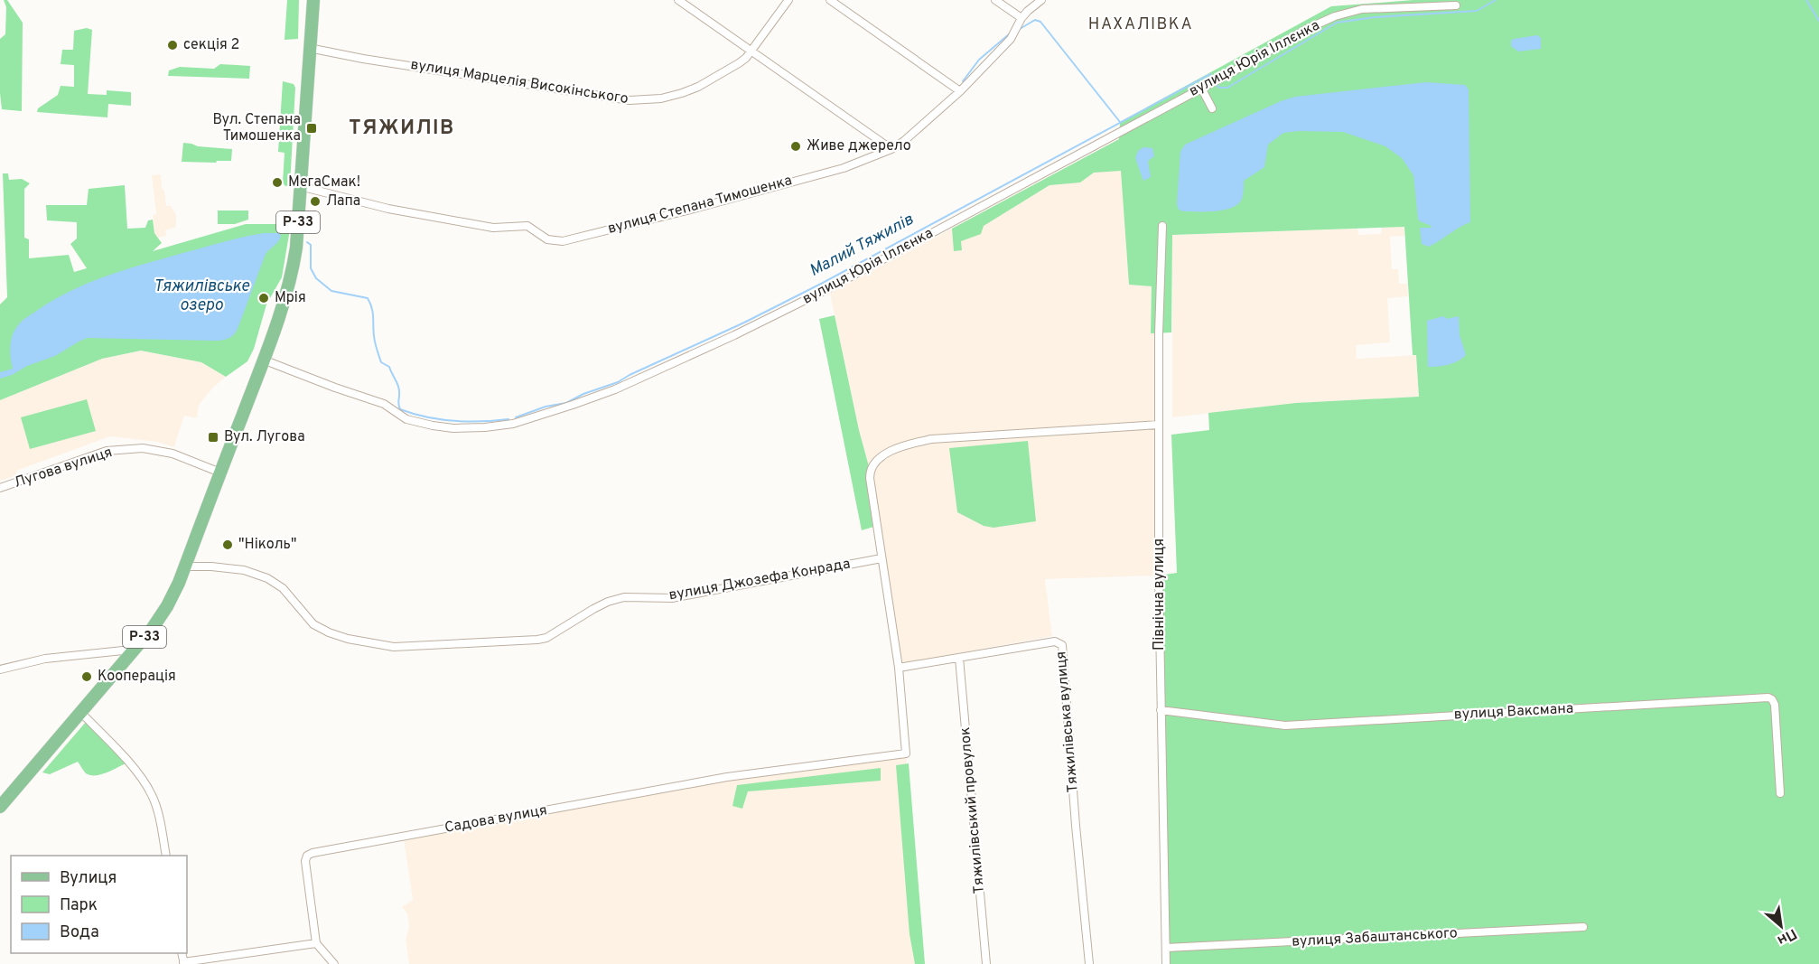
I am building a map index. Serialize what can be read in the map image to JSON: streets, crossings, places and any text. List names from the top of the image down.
{
  "streets": {
    "main road": ["Р-33"],
    "street": [
      "вулиця Юрія Іллєнка",
      "вулиця Марцелія Високінського",
      "вулиця Степана Тимошенка",
      "Лугова вулиця",
      "вулиця Джозефа Конрада",
      "Північна вулиця",
      "вулиця Ваксмана",
      "Тяжилівська вулиця",
      "Тяжилівський провулок",
      "Садова вулиця",
      "вулиця Забаштанського"
    ]
  },
  "crossings": [
    ["вулиця Юрія Іллєнка", "Р-33"],
    ["вулиця Марцелія Високінського", "Р-33"],
    ["вулиця Степана Тимошенка", "Р-33"],
    ["Р-33", "Лугова вулиця"],
    ["Р-33", "вулиця Джозефа Конрада"],
    ["Північна вулиця", "вулиця Ваксмана"],
    ["Північна вулиця", "вулиця Забаштанського"],
    ["Тяжилівська вулиця", "Тяжилівський провулок"],
    ["Тяжилівська вулиця", "Садова вулиця"]
  ],
  "districts": ["НАХАЛІВКА", "ТЯЖИЛІВ"],
  "water": ["Малий Тяжилів", "Тяжилівське озеро"],
  "places": {
    "other": [
      "секція 2",
      "Живе джерело",
      "МегаСмак!",
      "Лапа",
      "Мрія",
      "\"Ніколь\"",
      "Кооперація"
    ],
    "transit": ["Вул. Степана Тимошенка", "Вул. Лугова"]
  },
  "legend": ["Вулиця", "Парк", "Вода"],
  "north": "bottom right"
}
